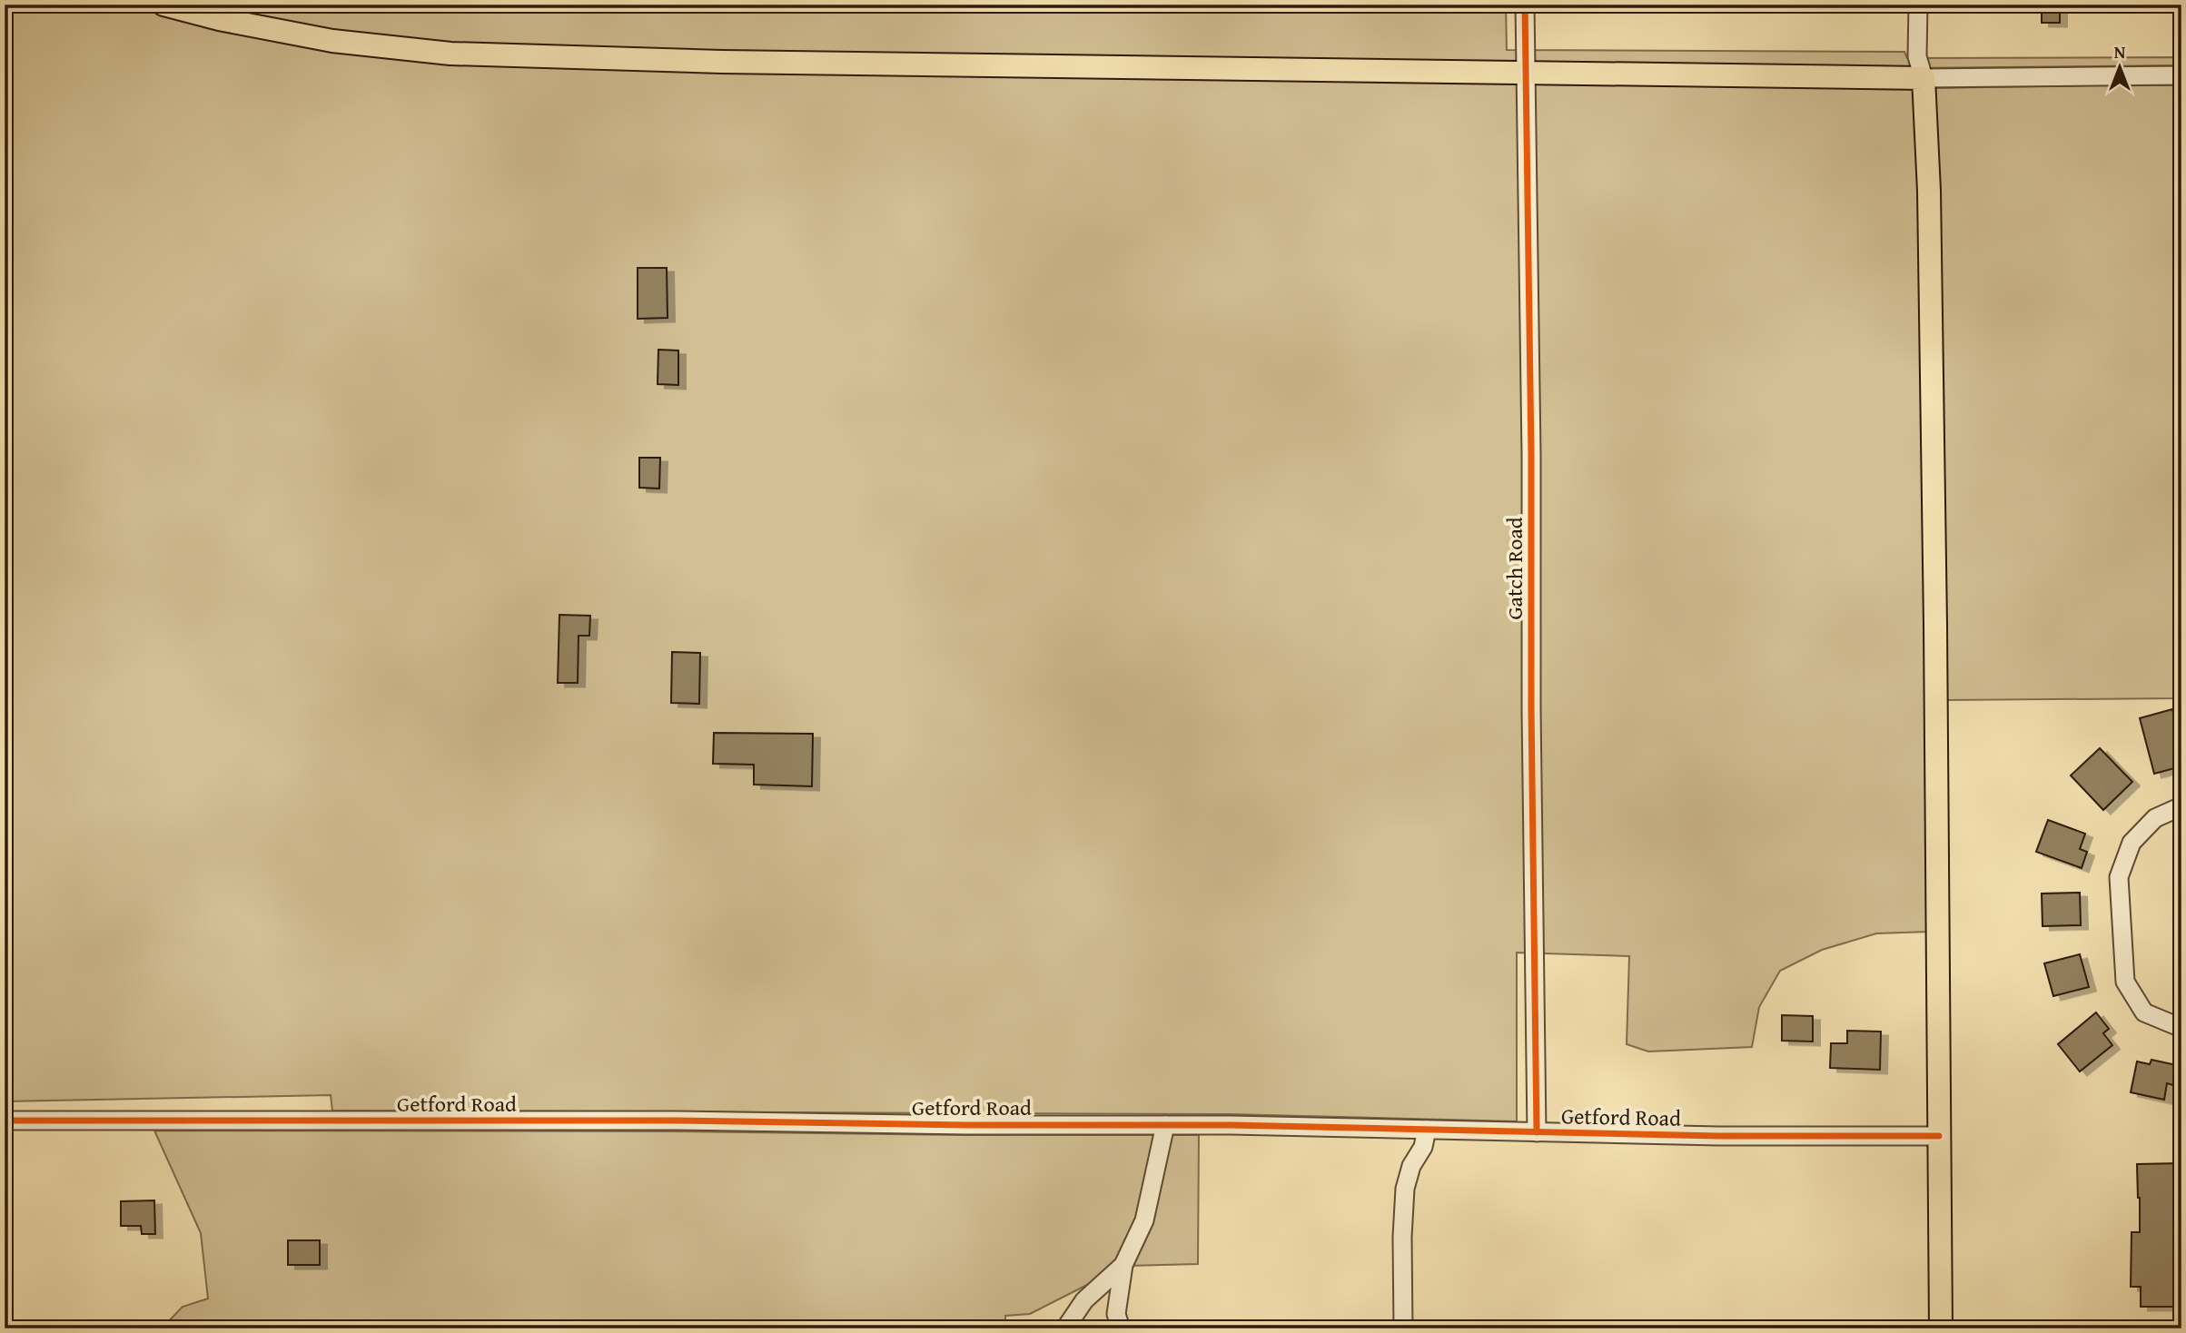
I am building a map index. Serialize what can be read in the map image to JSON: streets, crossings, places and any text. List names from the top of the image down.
{
  "streets": {
    "street": ["Gatch Road", "Getford Road"]
  },
  "crossings": [
    ["Gatch Road", "Getford Road"]
  ],
  "north": "top"
}
